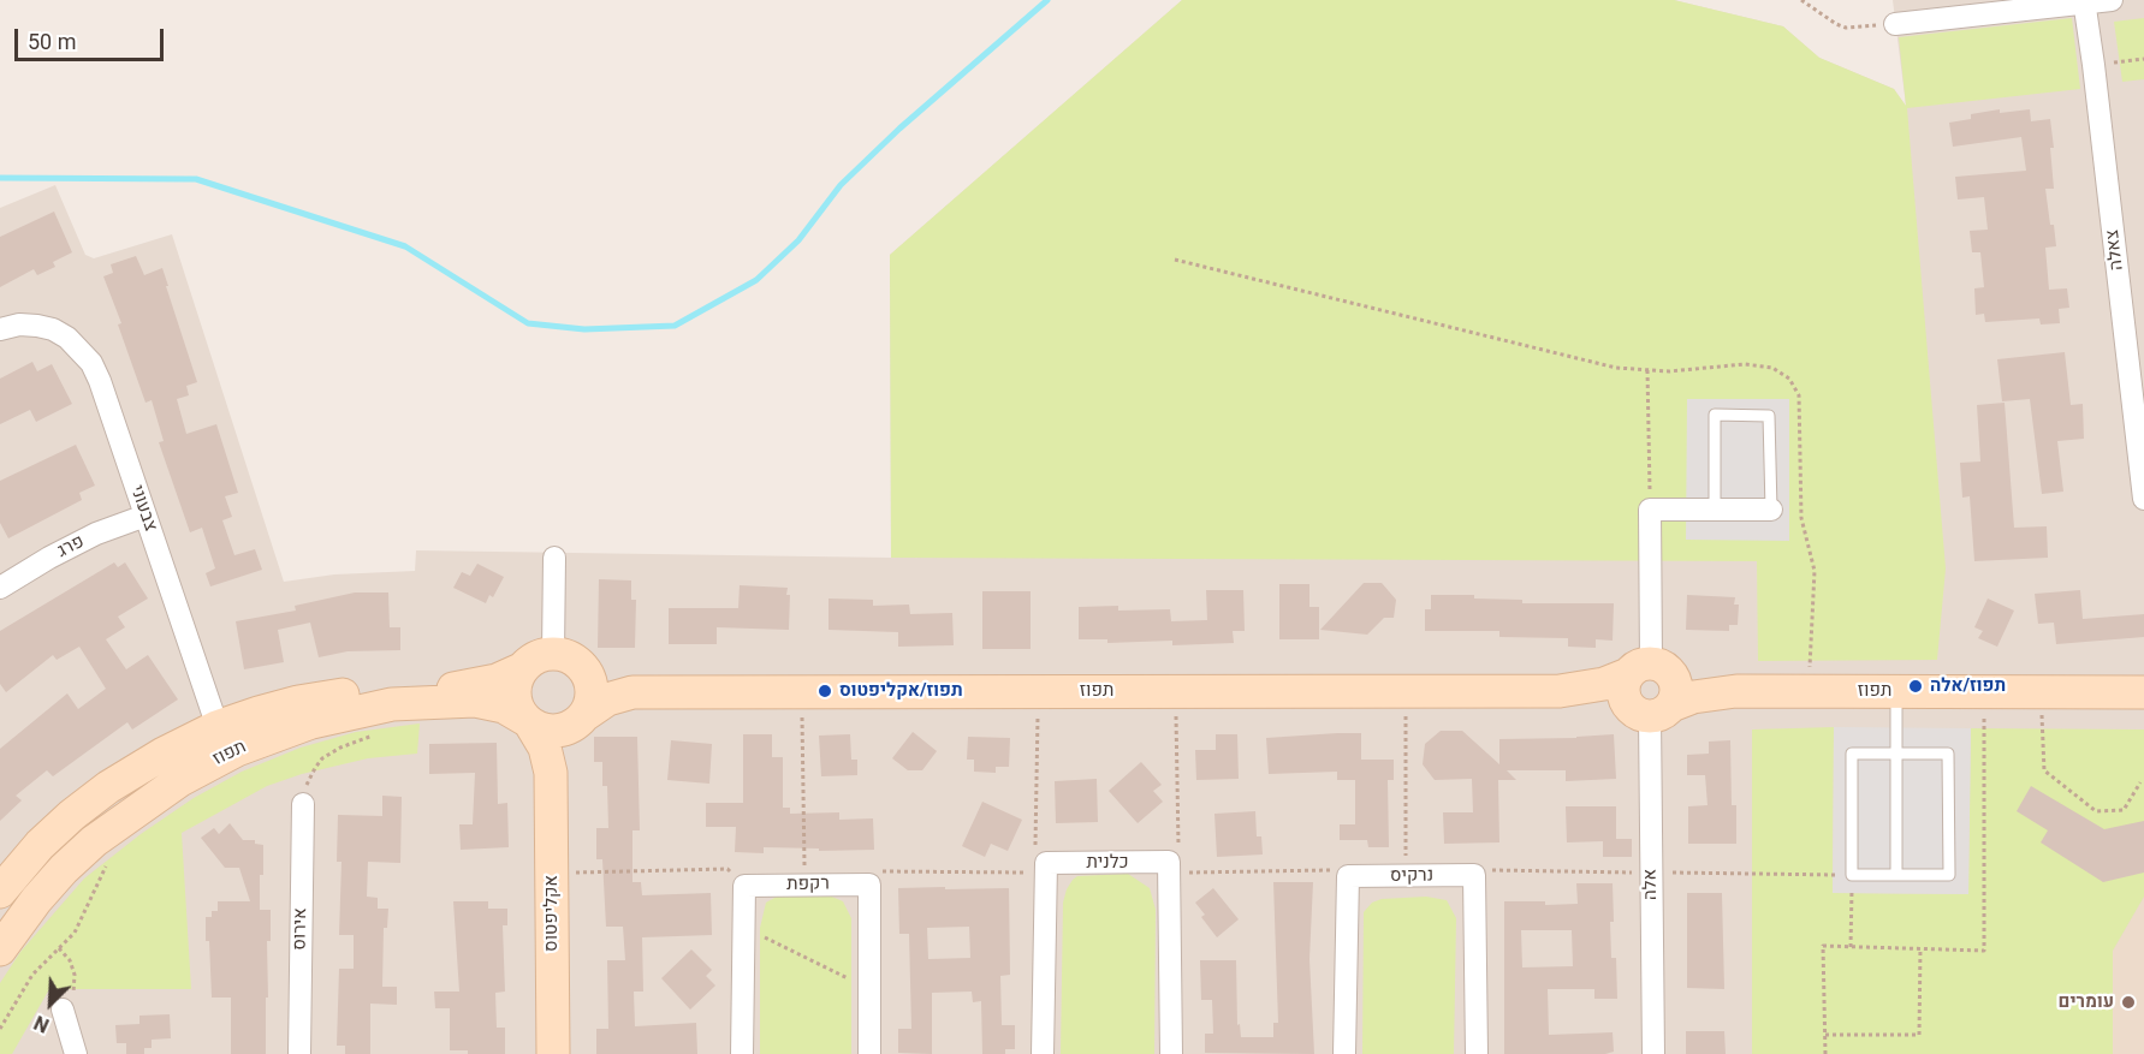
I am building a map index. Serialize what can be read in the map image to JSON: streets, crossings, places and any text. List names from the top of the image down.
{
  "streets": {
    "street": [
      "צאלה",
      "צבעוני",
      "פרג",
      "תפוז",
      "כלנית",
      "נרקיס",
      "רקפת",
      "אלה",
      "אקליפטוס",
      "אירוס"
    ]
  },
  "crossings": [
    ["צבעוני", "פרג"],
    ["צבעוני", "תפוז"],
    ["תפוז", "אלה"],
    ["תפוז", "אקליפטוס"]
  ],
  "places": ["תפוז/אלה", "תפוז/אקליפטוס", "עומרים"],
  "scale_bar": "50 m",
  "north": "bottom left"
}
